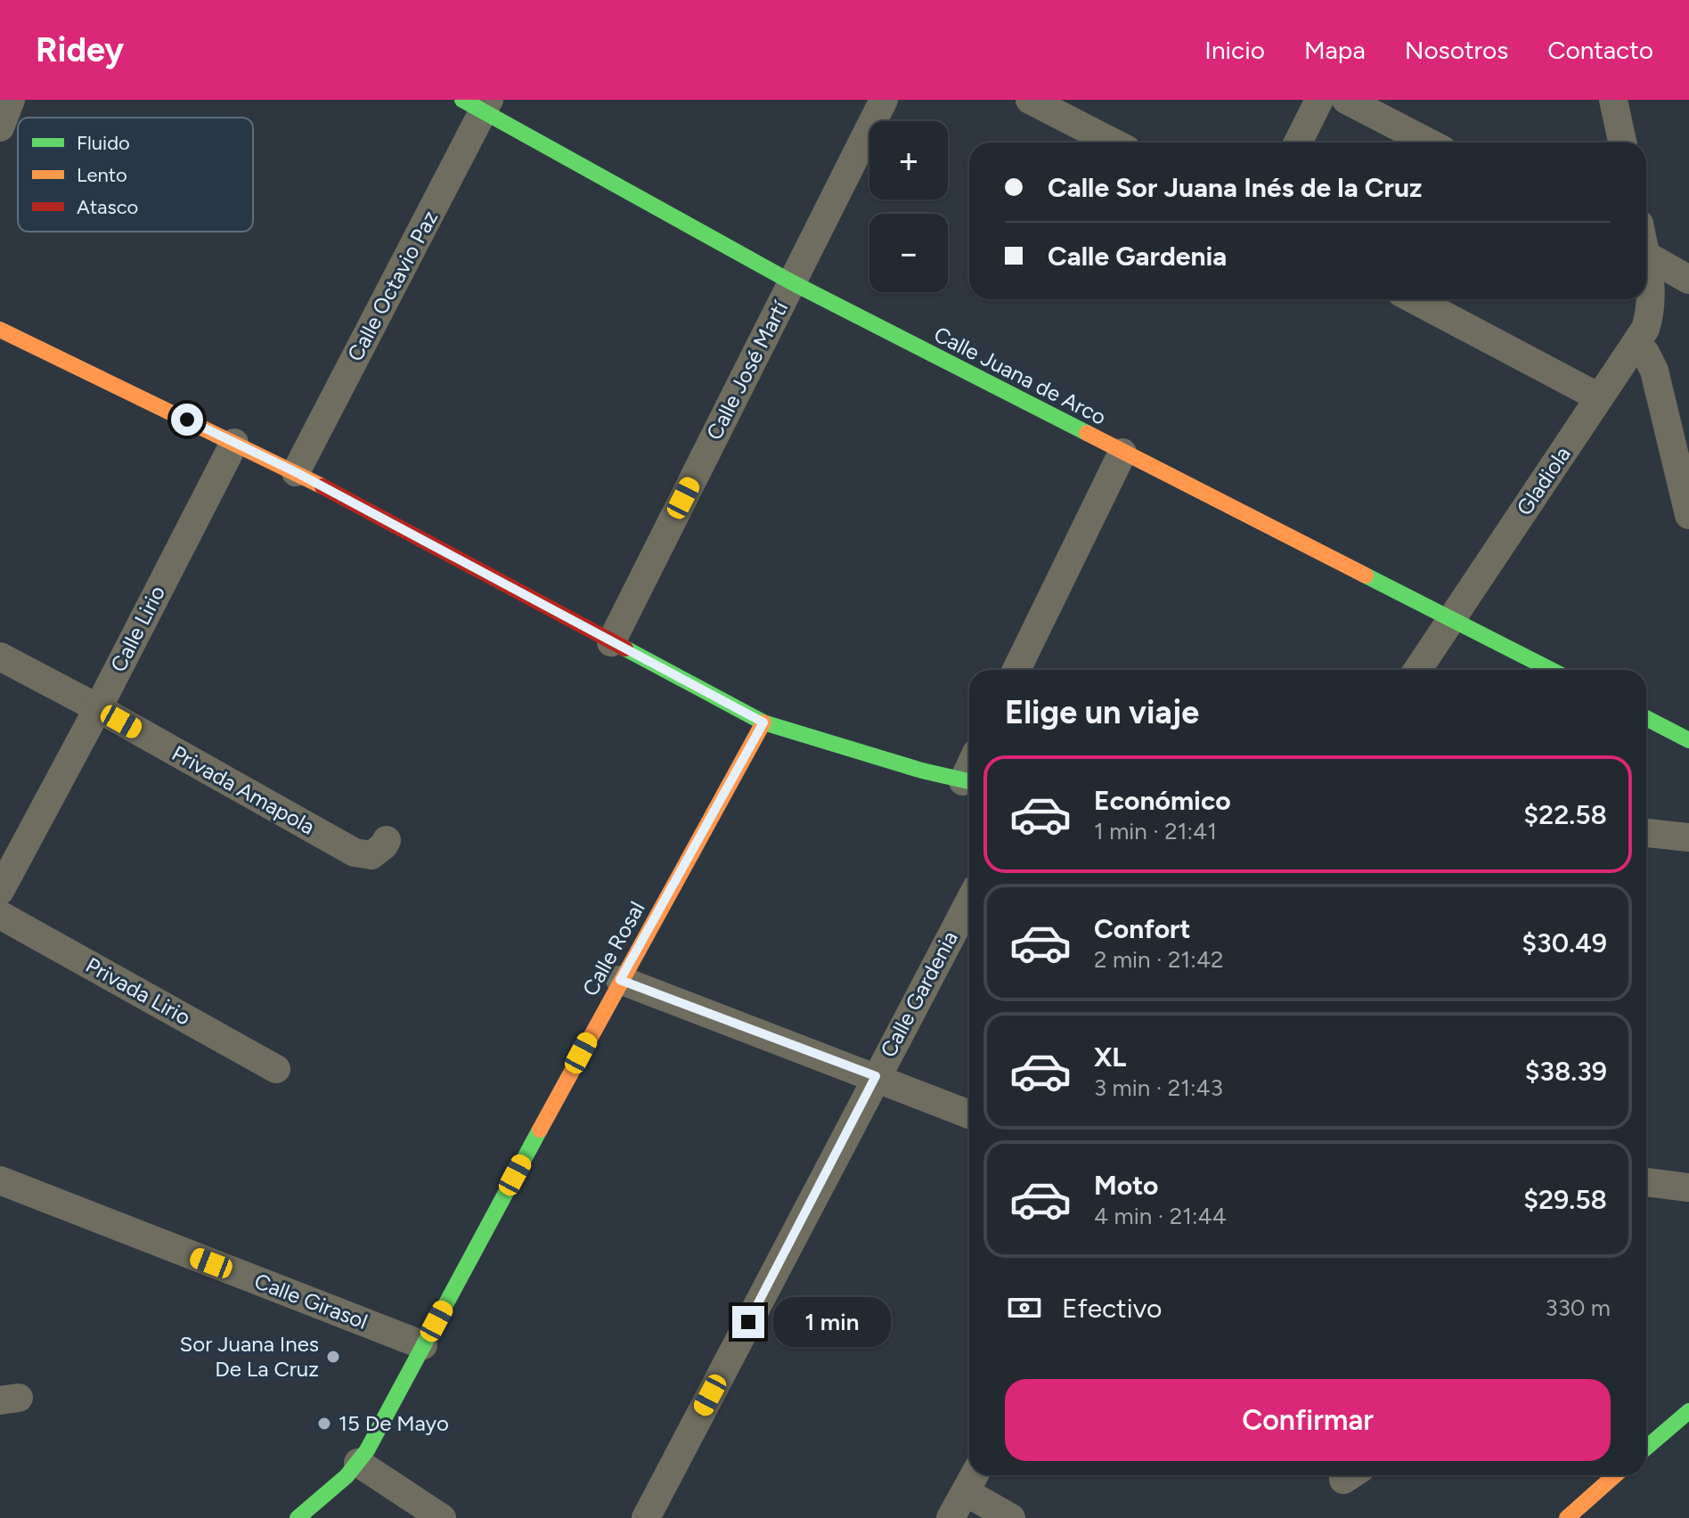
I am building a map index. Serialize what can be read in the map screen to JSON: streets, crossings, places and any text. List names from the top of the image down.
{
  "streets": {
    "street": [
      "Calle Octavio Paz",
      "Calle José Martí",
      "Calle Juana de Arco",
      "Gladiola",
      "Calle Lirio",
      "Privada Amapola",
      "Calle Rosal",
      "Privada Lirio",
      "Calle Gardenia",
      "Calle Girasol"
    ]
  },
  "crossings": [
    ["Calle Octavio Paz", "Calle Juana de Arco"],
    ["Calle José Martí", "Calle Juana de Arco"],
    ["Calle Juana de Arco", "Gladiola"],
    ["Calle Lirio", "Privada Amapola"],
    ["Calle Rosal", "Calle Girasol"]
  ],
  "places": ["Sor Juana Ines De La Cruz", "15 De Mayo"],
  "legend": ["Fluido", "Lento", "Atasco"],
  "page": {
    "header": "Ridey",
    "nav": [
      "Inicio",
      "Mapa",
      "Nosotros",
      "Contacto"
    ],
    "map_buttons": ["+", "−"],
    "banner": ["Calle Sor Juana Inés de la Cruz", "Calle Gardenia"],
    "heading": "Elige un viaje",
    "list": [
      {
        "name": "Económico",
        "note": "1 min · 21:41",
        "value": "$22.58"
      },
      {
        "name": "Confort",
        "note": "2 min · 21:42",
        "value": "$30.49"
      },
      {
        "name": "XL",
        "note": "3 min · 21:43",
        "value": "$38.39"
      },
      {
        "name": "Moto",
        "note": "4 min · 21:44",
        "value": "$29.58"
      }
    ],
    "pay": ["Efectivo", "330 m"],
    "bubble": "1 min",
    "buttons": "Confirmar"
  }
}
